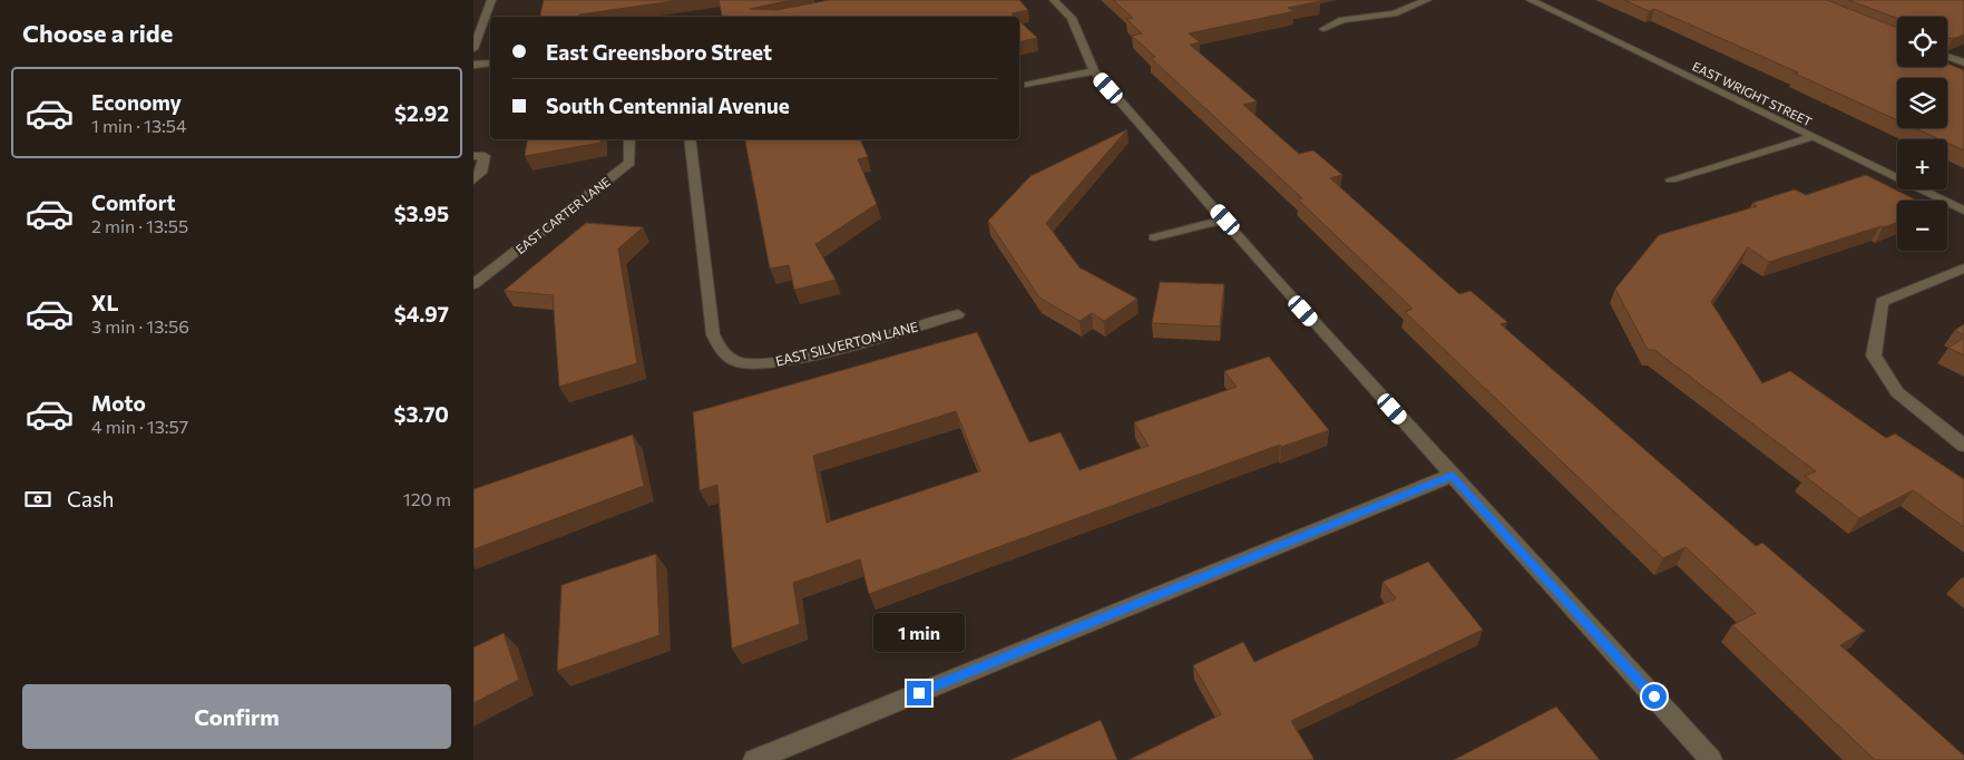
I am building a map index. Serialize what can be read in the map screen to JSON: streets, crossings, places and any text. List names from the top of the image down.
{
  "streets": {
    "street": ["EAST WRIGHT STREET", "EAST CARTER LANE", "EAST SILVERTON LANE"]
  },
  "page": {
    "heading": "Choose a ride",
    "map_buttons": ["+", "−"],
    "banner": ["East Greensboro Street", "South Centennial Avenue"],
    "list": [
      {
        "name": "Economy",
        "note": "1 min · 13:54",
        "value": "$2.92"
      },
      {
        "name": "Comfort",
        "note": "2 min · 13:55",
        "value": "$3.95"
      },
      {
        "name": "XL",
        "note": "3 min · 13:56",
        "value": "$4.97"
      },
      {
        "name": "Moto",
        "note": "4 min · 13:57",
        "value": "$3.70"
      }
    ],
    "pay": ["Cash", "120 m"],
    "bubble": "1 min",
    "buttons": "Confirm"
  }
}
